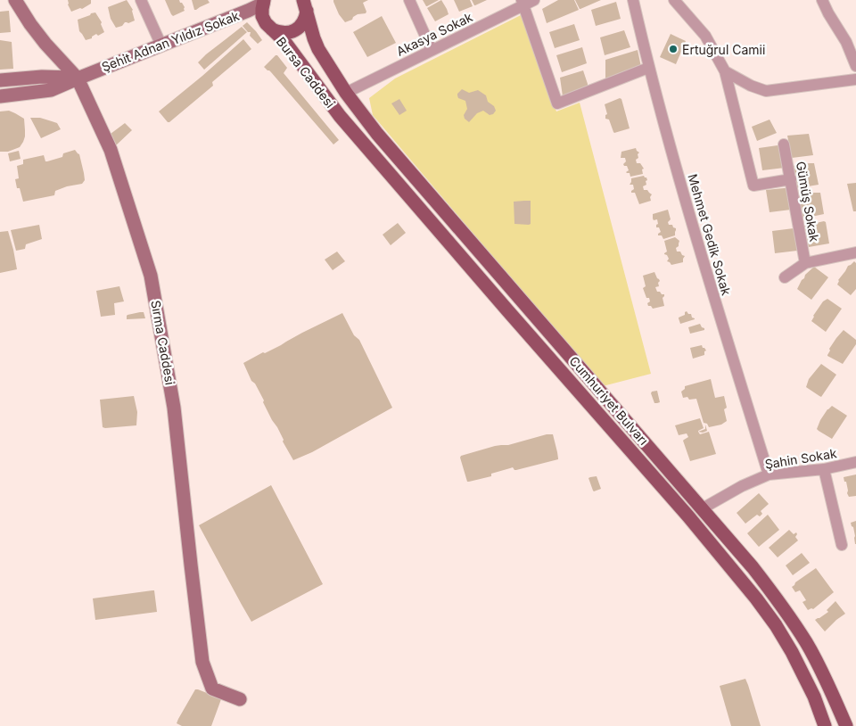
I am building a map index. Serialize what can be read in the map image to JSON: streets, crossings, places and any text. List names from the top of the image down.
{
  "streets": {
    "main road": ["Bursa Caddesi", "Cumhuriyet Bulvarı"],
    "street": [
      "Akasya Sokak",
      "Şehit Adnan Yıldız Sokak",
      "Gümüş Sokak",
      "Mehmet Gedik Sokak",
      "Sırma Caddesi",
      "Şahin Sokak"
    ]
  },
  "crossings": [
    ["Akasya Sokak", "Bursa Caddesi"],
    ["Akasya Sokak", "Cumhuriyet Bulvarı"],
    ["Şehit Adnan Yıldız Sokak", "Bursa Caddesi"],
    ["Şehit Adnan Yıldız Sokak", "Sırma Caddesi"],
    ["Bursa Caddesi", "Cumhuriyet Bulvarı"],
    ["Mehmet Gedik Sokak", "Şahin Sokak"],
    ["Cumhuriyet Bulvarı", "Şahin Sokak"]
  ],
  "places": ["Ertuğrul Camii"]
}
